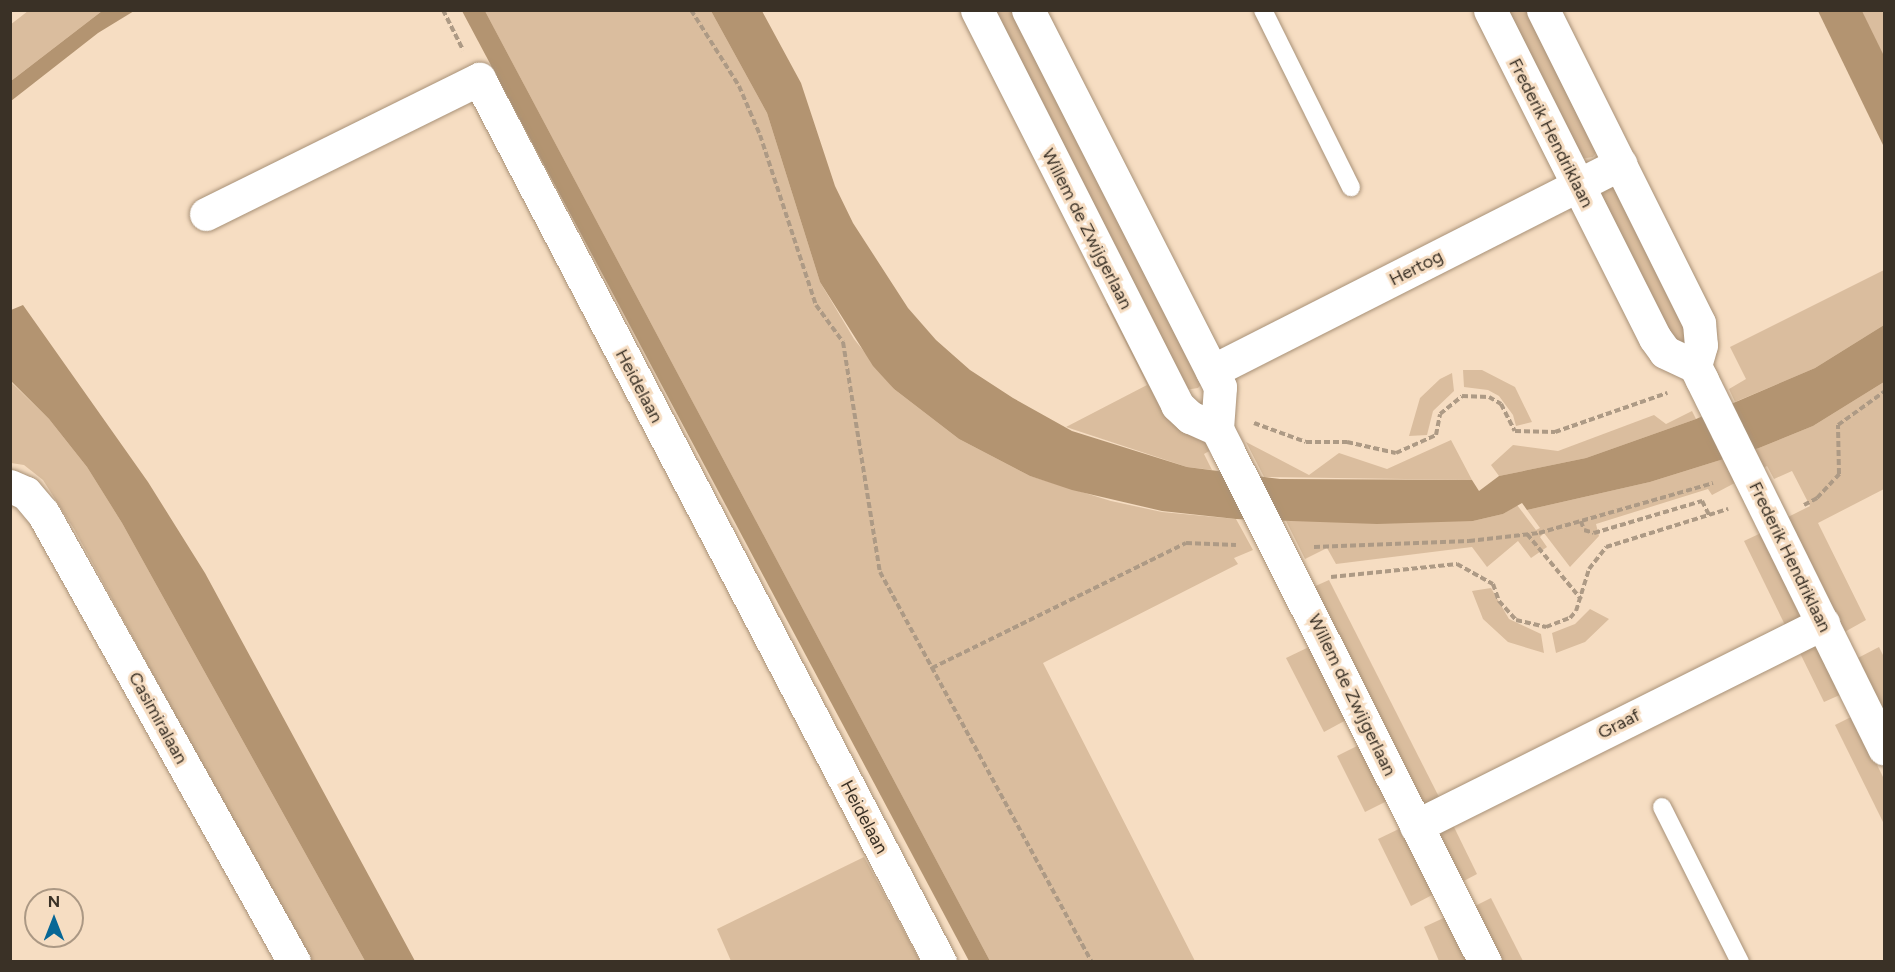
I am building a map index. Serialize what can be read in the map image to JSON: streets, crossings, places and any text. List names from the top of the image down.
{
  "streets": {
    "street": [
      "Frederik Hendriklaan",
      "Willem de Zwijgerlaan",
      "Hertog",
      "Heidelaan",
      "Casimiralaan",
      "Graaf"
    ]
  },
  "crossings": [
    ["Frederik Hendriklaan", "Hertog"],
    ["Frederik Hendriklaan", "Graaf"],
    ["Willem de Zwijgerlaan", "Graaf"]
  ],
  "north": "top"
}
